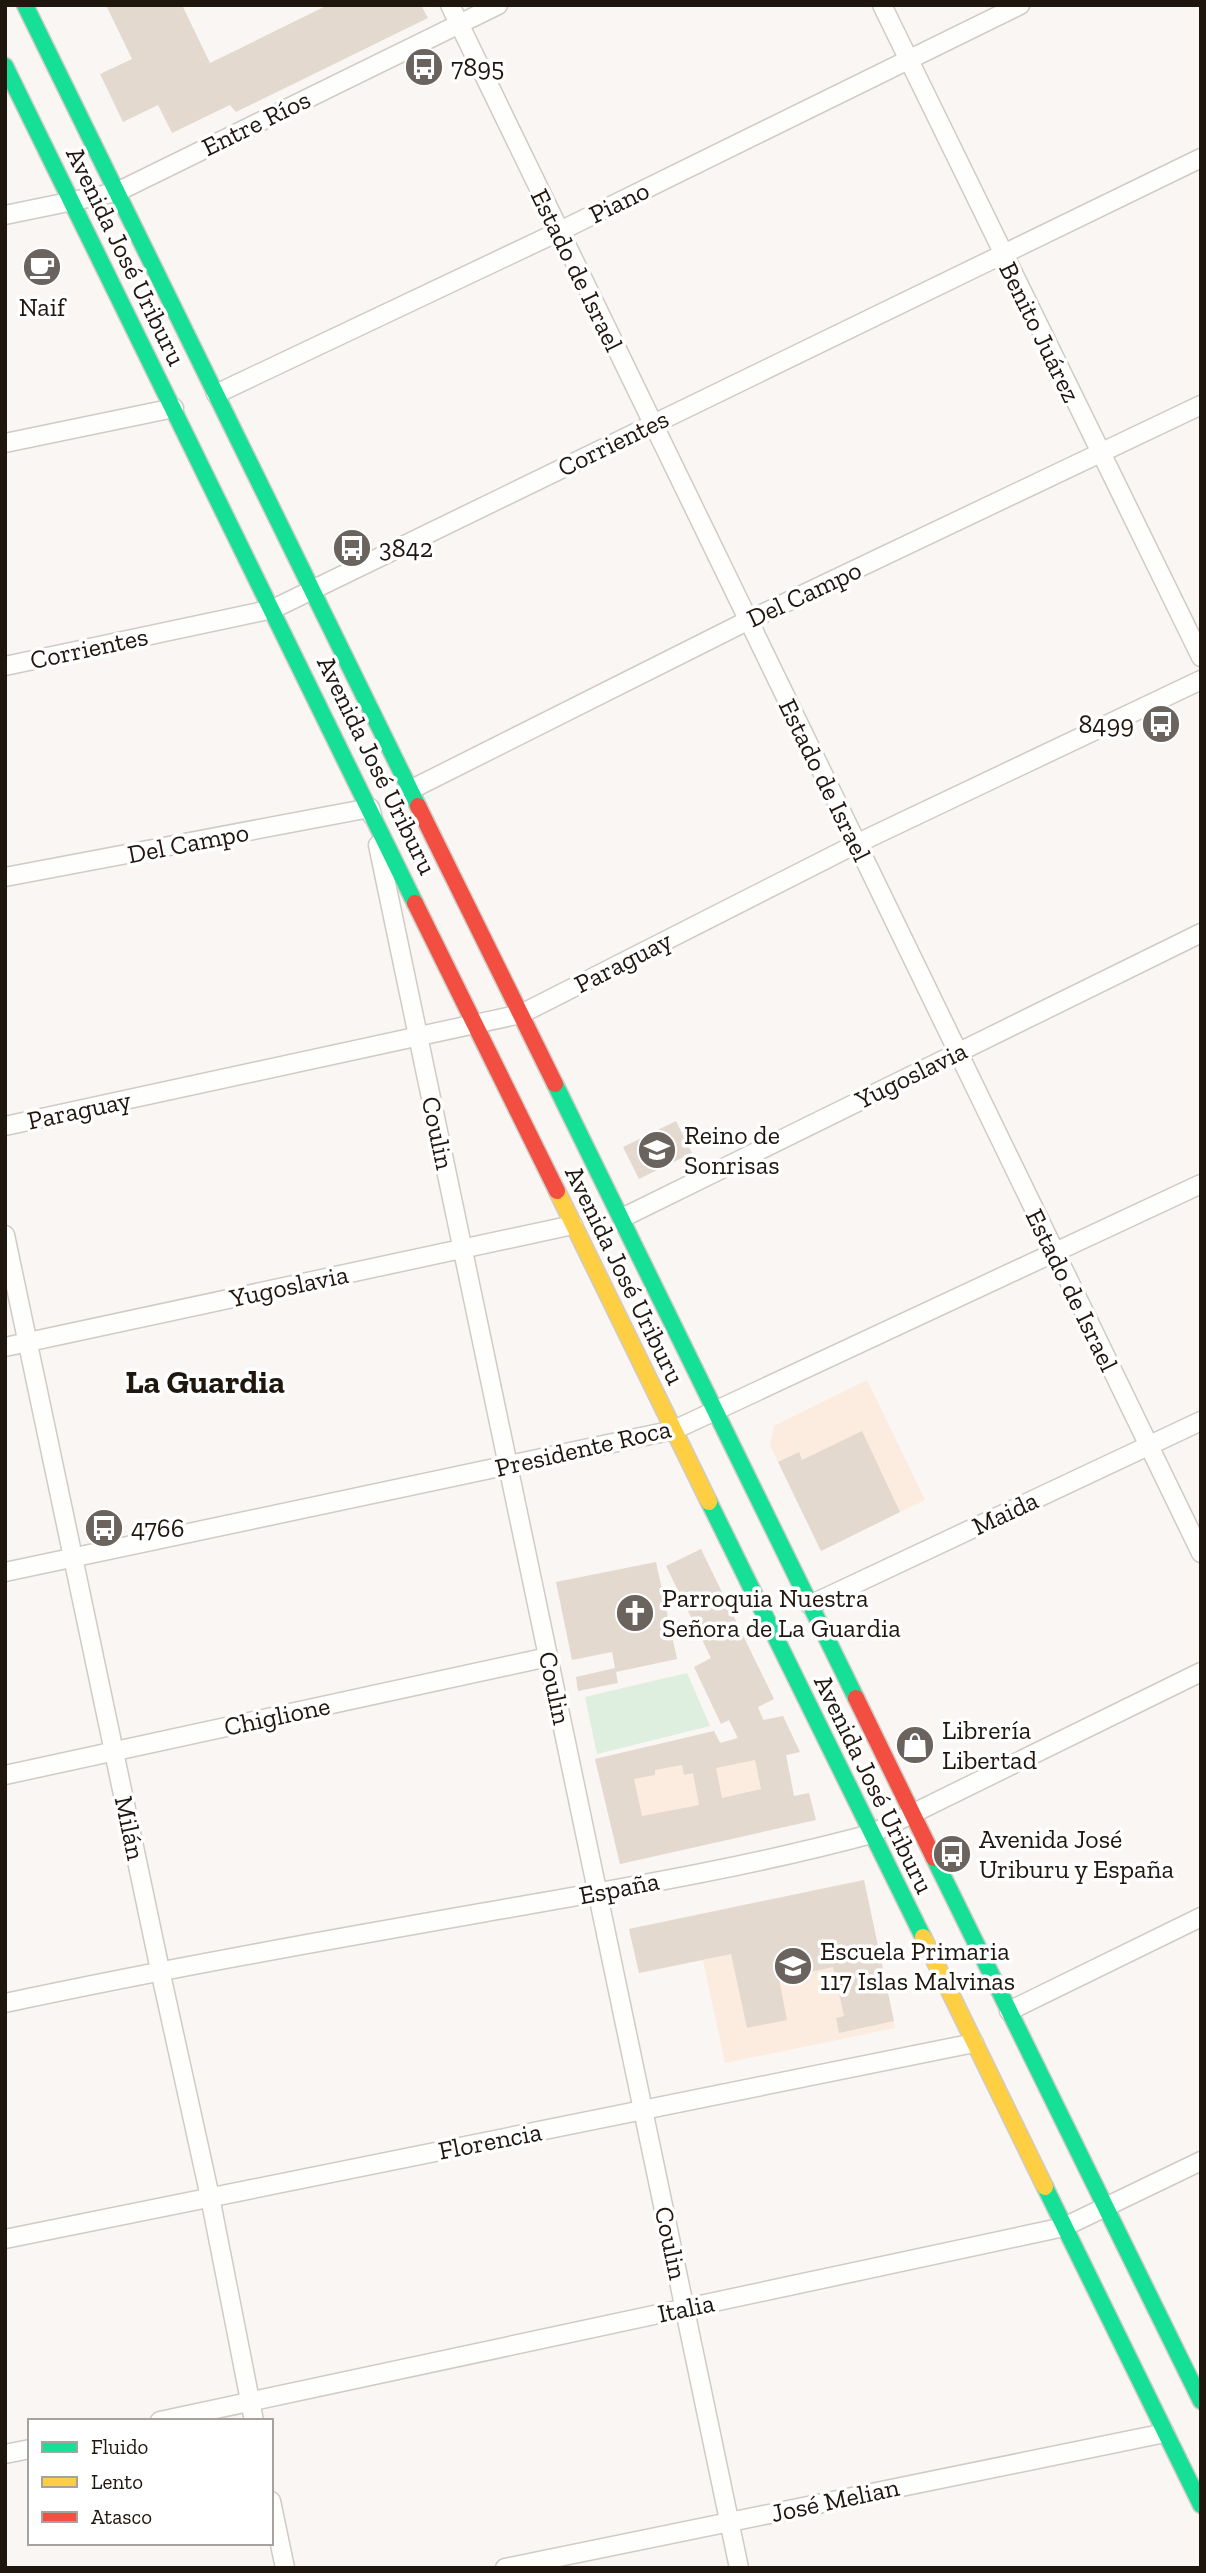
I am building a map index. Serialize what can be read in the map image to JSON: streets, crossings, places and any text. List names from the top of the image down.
{
  "streets": {
    "main road": ["Avenida José Uriburu"],
    "street": [
      "Entre Ríos",
      "Piano",
      "Estado de Israel",
      "Benito Juárez",
      "Corrientes",
      "Del Campo",
      "Paraguay",
      "Yugoslavia",
      "Coulin",
      "Presidente Roca",
      "Maida",
      "Chiglione",
      "Milán",
      "España",
      "Florencia",
      "Italia",
      "José Melian"
    ]
  },
  "crossings": [
    ["Entre Ríos", "Avenida José Uriburu"],
    ["Entre Ríos", "Estado de Israel"],
    ["Piano", "Avenida José Uriburu"],
    ["Piano", "Estado de Israel"],
    ["Piano", "Benito Juárez"],
    ["Avenida José Uriburu", "Corrientes"],
    ["Avenida José Uriburu", "Del Campo"],
    ["Avenida José Uriburu", "Paraguay"],
    ["Avenida José Uriburu", "Yugoslavia"],
    ["Avenida José Uriburu", "Coulin"],
    ["Avenida José Uriburu", "Presidente Roca"],
    ["Avenida José Uriburu", "Maida"],
    ["Avenida José Uriburu", "España"],
    ["Avenida José Uriburu", "Florencia"],
    ["Avenida José Uriburu", "Italia"],
    ["Avenida José Uriburu", "José Melian"],
    ["Estado de Israel", "Corrientes"],
    ["Estado de Israel", "Del Campo"],
    ["Estado de Israel", "Paraguay"],
    ["Estado de Israel", "Yugoslavia"],
    ["Estado de Israel", "Presidente Roca"],
    ["Estado de Israel", "Maida"],
    ["Benito Juárez", "Corrientes"],
    ["Benito Juárez", "Del Campo"],
    ["Del Campo", "Coulin"],
    ["Paraguay", "Coulin"],
    ["Yugoslavia", "Coulin"],
    ["Yugoslavia", "Milán"],
    ["Coulin", "Presidente Roca"],
    ["Coulin", "Chiglione"],
    ["Coulin", "España"],
    ["Coulin", "Florencia"],
    ["Coulin", "Italia"],
    ["Coulin", "José Melian"],
    ["Presidente Roca", "Milán"],
    ["Chiglione", "Milán"],
    ["Milán", "España"],
    ["Milán", "Florencia"],
    ["Milán", "Italia"]
  ],
  "districts": ["La Guardia"],
  "places": {
    "bus stop": [
      "7895",
      "3842",
      "8499",
      "4766",
      "Avenida José Uriburu y España"
    ],
    "cafe": ["Naif"],
    "school or university": ["Reino de Sonrisas", "Escuela Primaria 117 Islas Malvinas"],
    "church": ["Parroquia Nuestra Señora de La Guardia"],
    "shop": ["Librería Libertad"]
  },
  "legend": ["Fluido", "Lento", "Atasco"]
}
